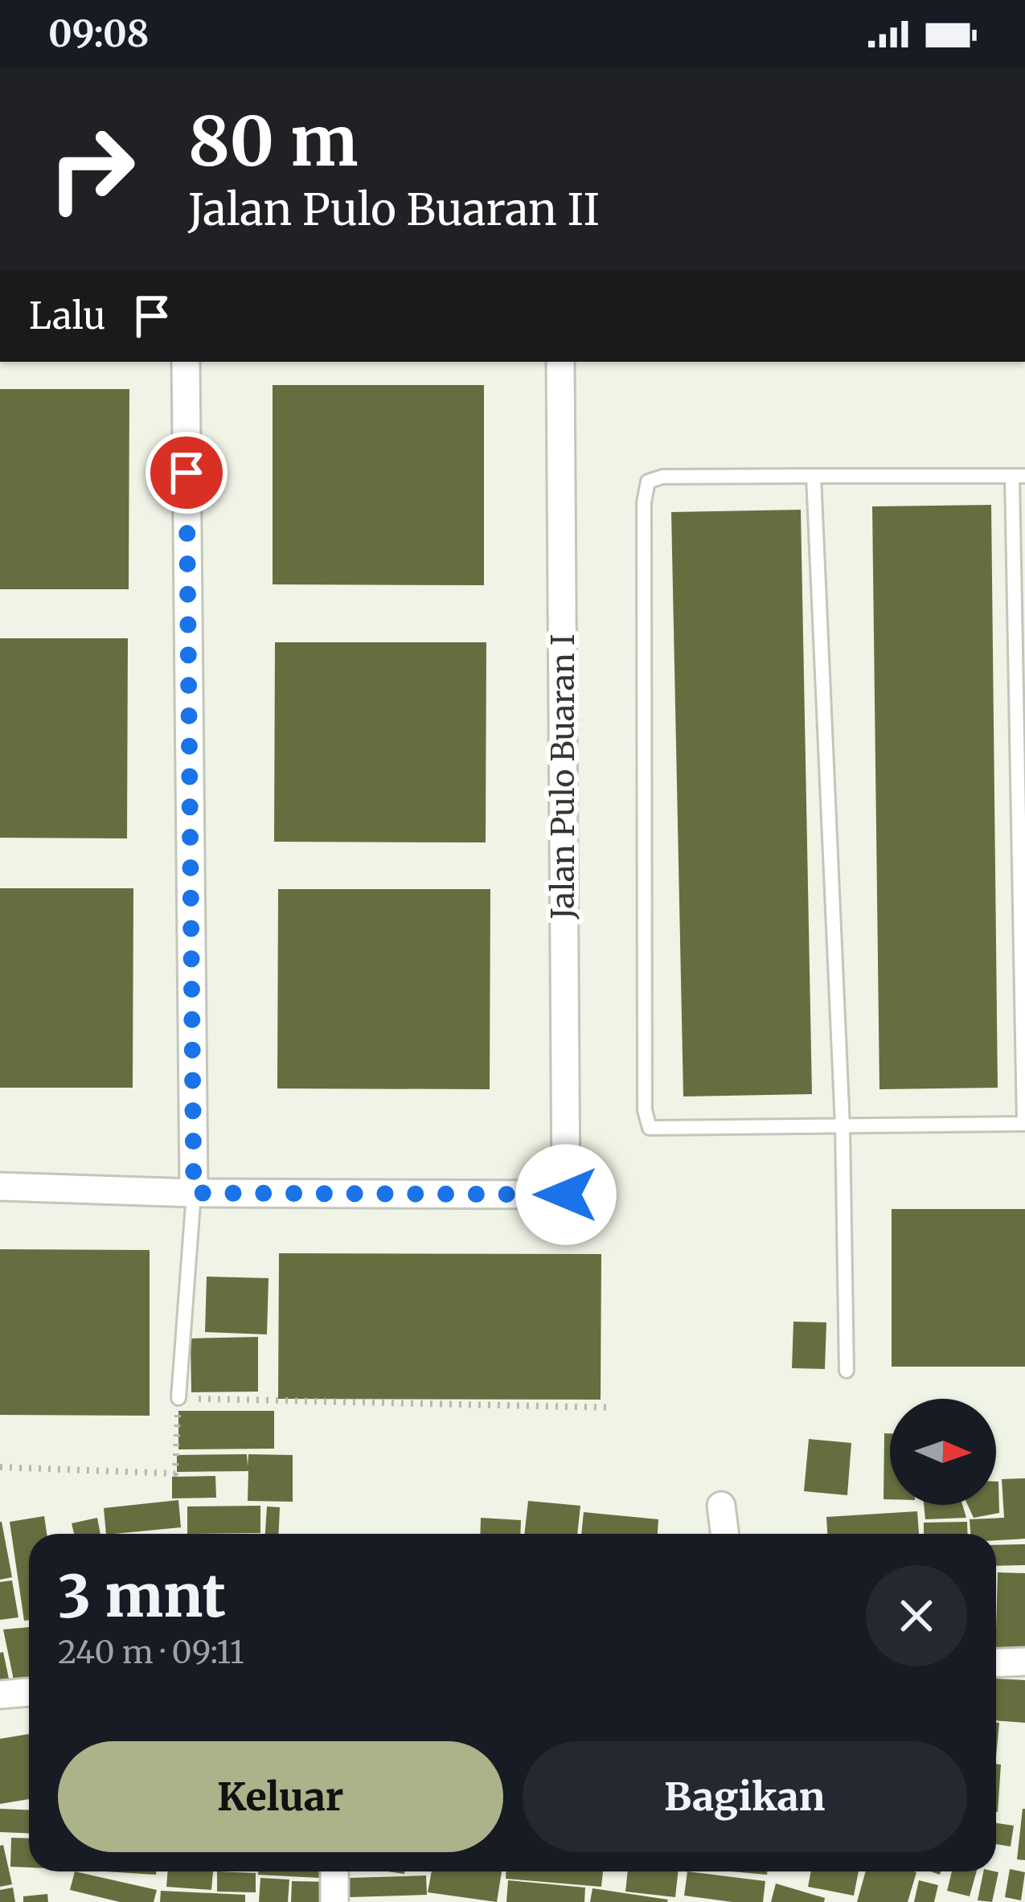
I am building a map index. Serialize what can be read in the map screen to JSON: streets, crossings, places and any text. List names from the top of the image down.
{
  "streets": {
    "street": ["Jalan Pulo Buaran I"]
  },
  "north": "right",
  "page": {
    "status": "09:08",
    "turn": ["80 m", "Jalan Pulo Buaran II"],
    "then": "Lalu",
    "heading": ["3 mnt", "240 m · 09:11"],
    "buttons": ["Keluar", "Bagikan"]
  }
}
